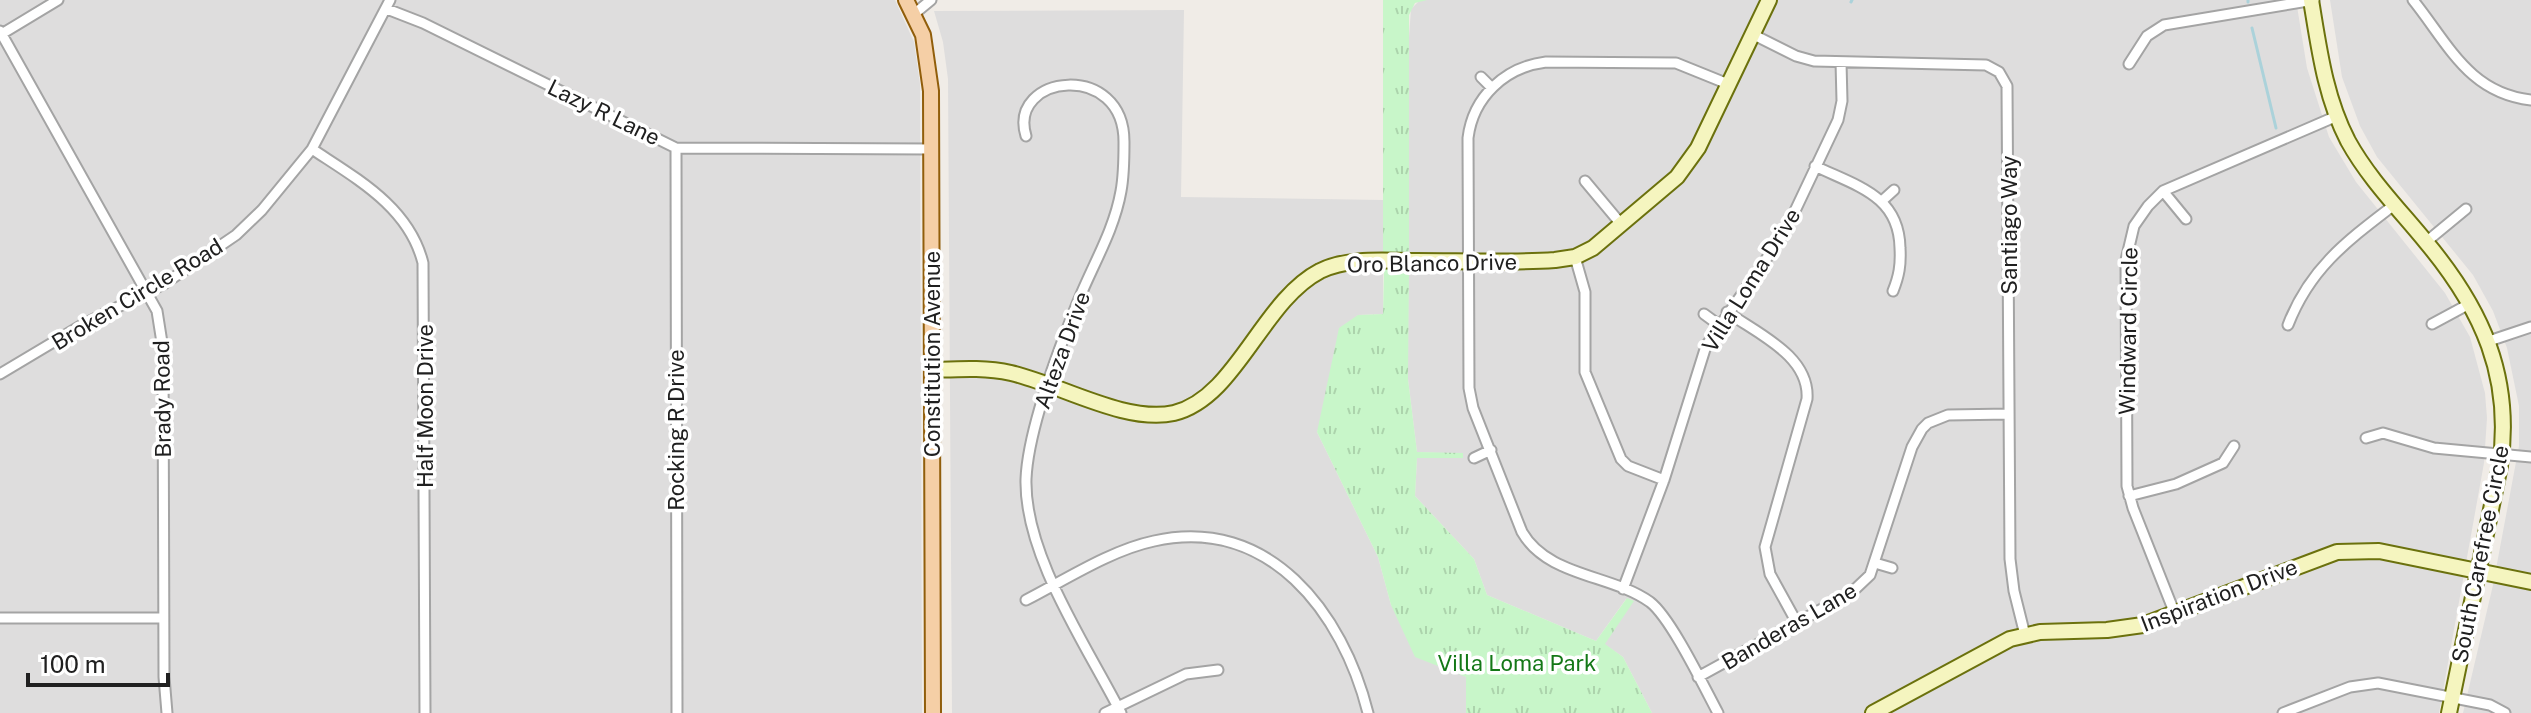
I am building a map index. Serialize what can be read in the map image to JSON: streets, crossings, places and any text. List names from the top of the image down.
{
  "streets": {
    "main road": ["Constitution Avenue"],
    "street": [
      "Lazy R Lane",
      "Santiago Way",
      "Oro Blanco Drive",
      "Villa Loma Drive",
      "Broken Circle Road",
      "Windward Circle",
      "Alteza Drive",
      "Brady Road",
      "Half Moon Drive",
      "Rocking R Drive",
      "South Carefree Circle",
      "Inspiration Drive",
      "Banderas Lane"
    ]
  },
  "crossings": [
    ["Lazy R Lane", "Broken Circle Road"],
    ["Lazy R Lane", "Constitution Avenue"],
    ["Lazy R Lane", "Rocking R Drive"],
    ["Santiago Way", "Oro Blanco Drive"],
    ["Santiago Way", "Villa Loma Drive"],
    ["Santiago Way", "Inspiration Drive"],
    ["Oro Blanco Drive", "Alteza Drive"],
    ["Oro Blanco Drive", "Constitution Avenue"],
    ["Broken Circle Road", "Brady Road"],
    ["Broken Circle Road", "Half Moon Drive"],
    ["Windward Circle", "South Carefree Circle"],
    ["Windward Circle", "Inspiration Drive"],
    ["South Carefree Circle", "Inspiration Drive"]
  ],
  "parks": ["Villa Loma Park"],
  "scale_bar": "100 m"
}
